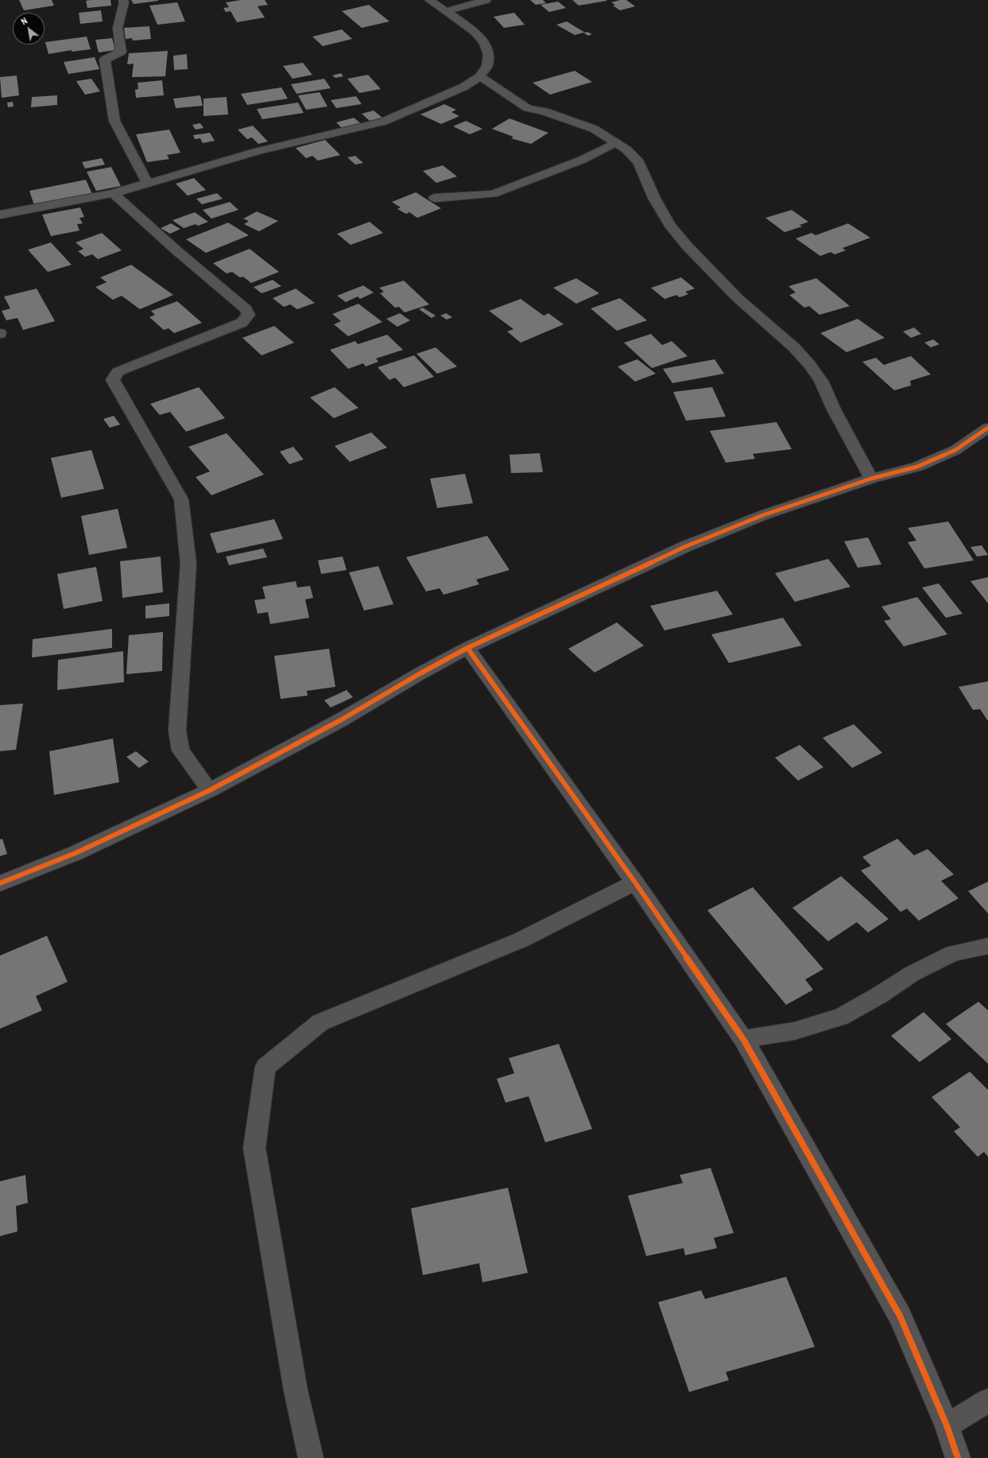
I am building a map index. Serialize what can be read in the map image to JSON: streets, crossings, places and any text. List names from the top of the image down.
{
  "north": "top left"
}
